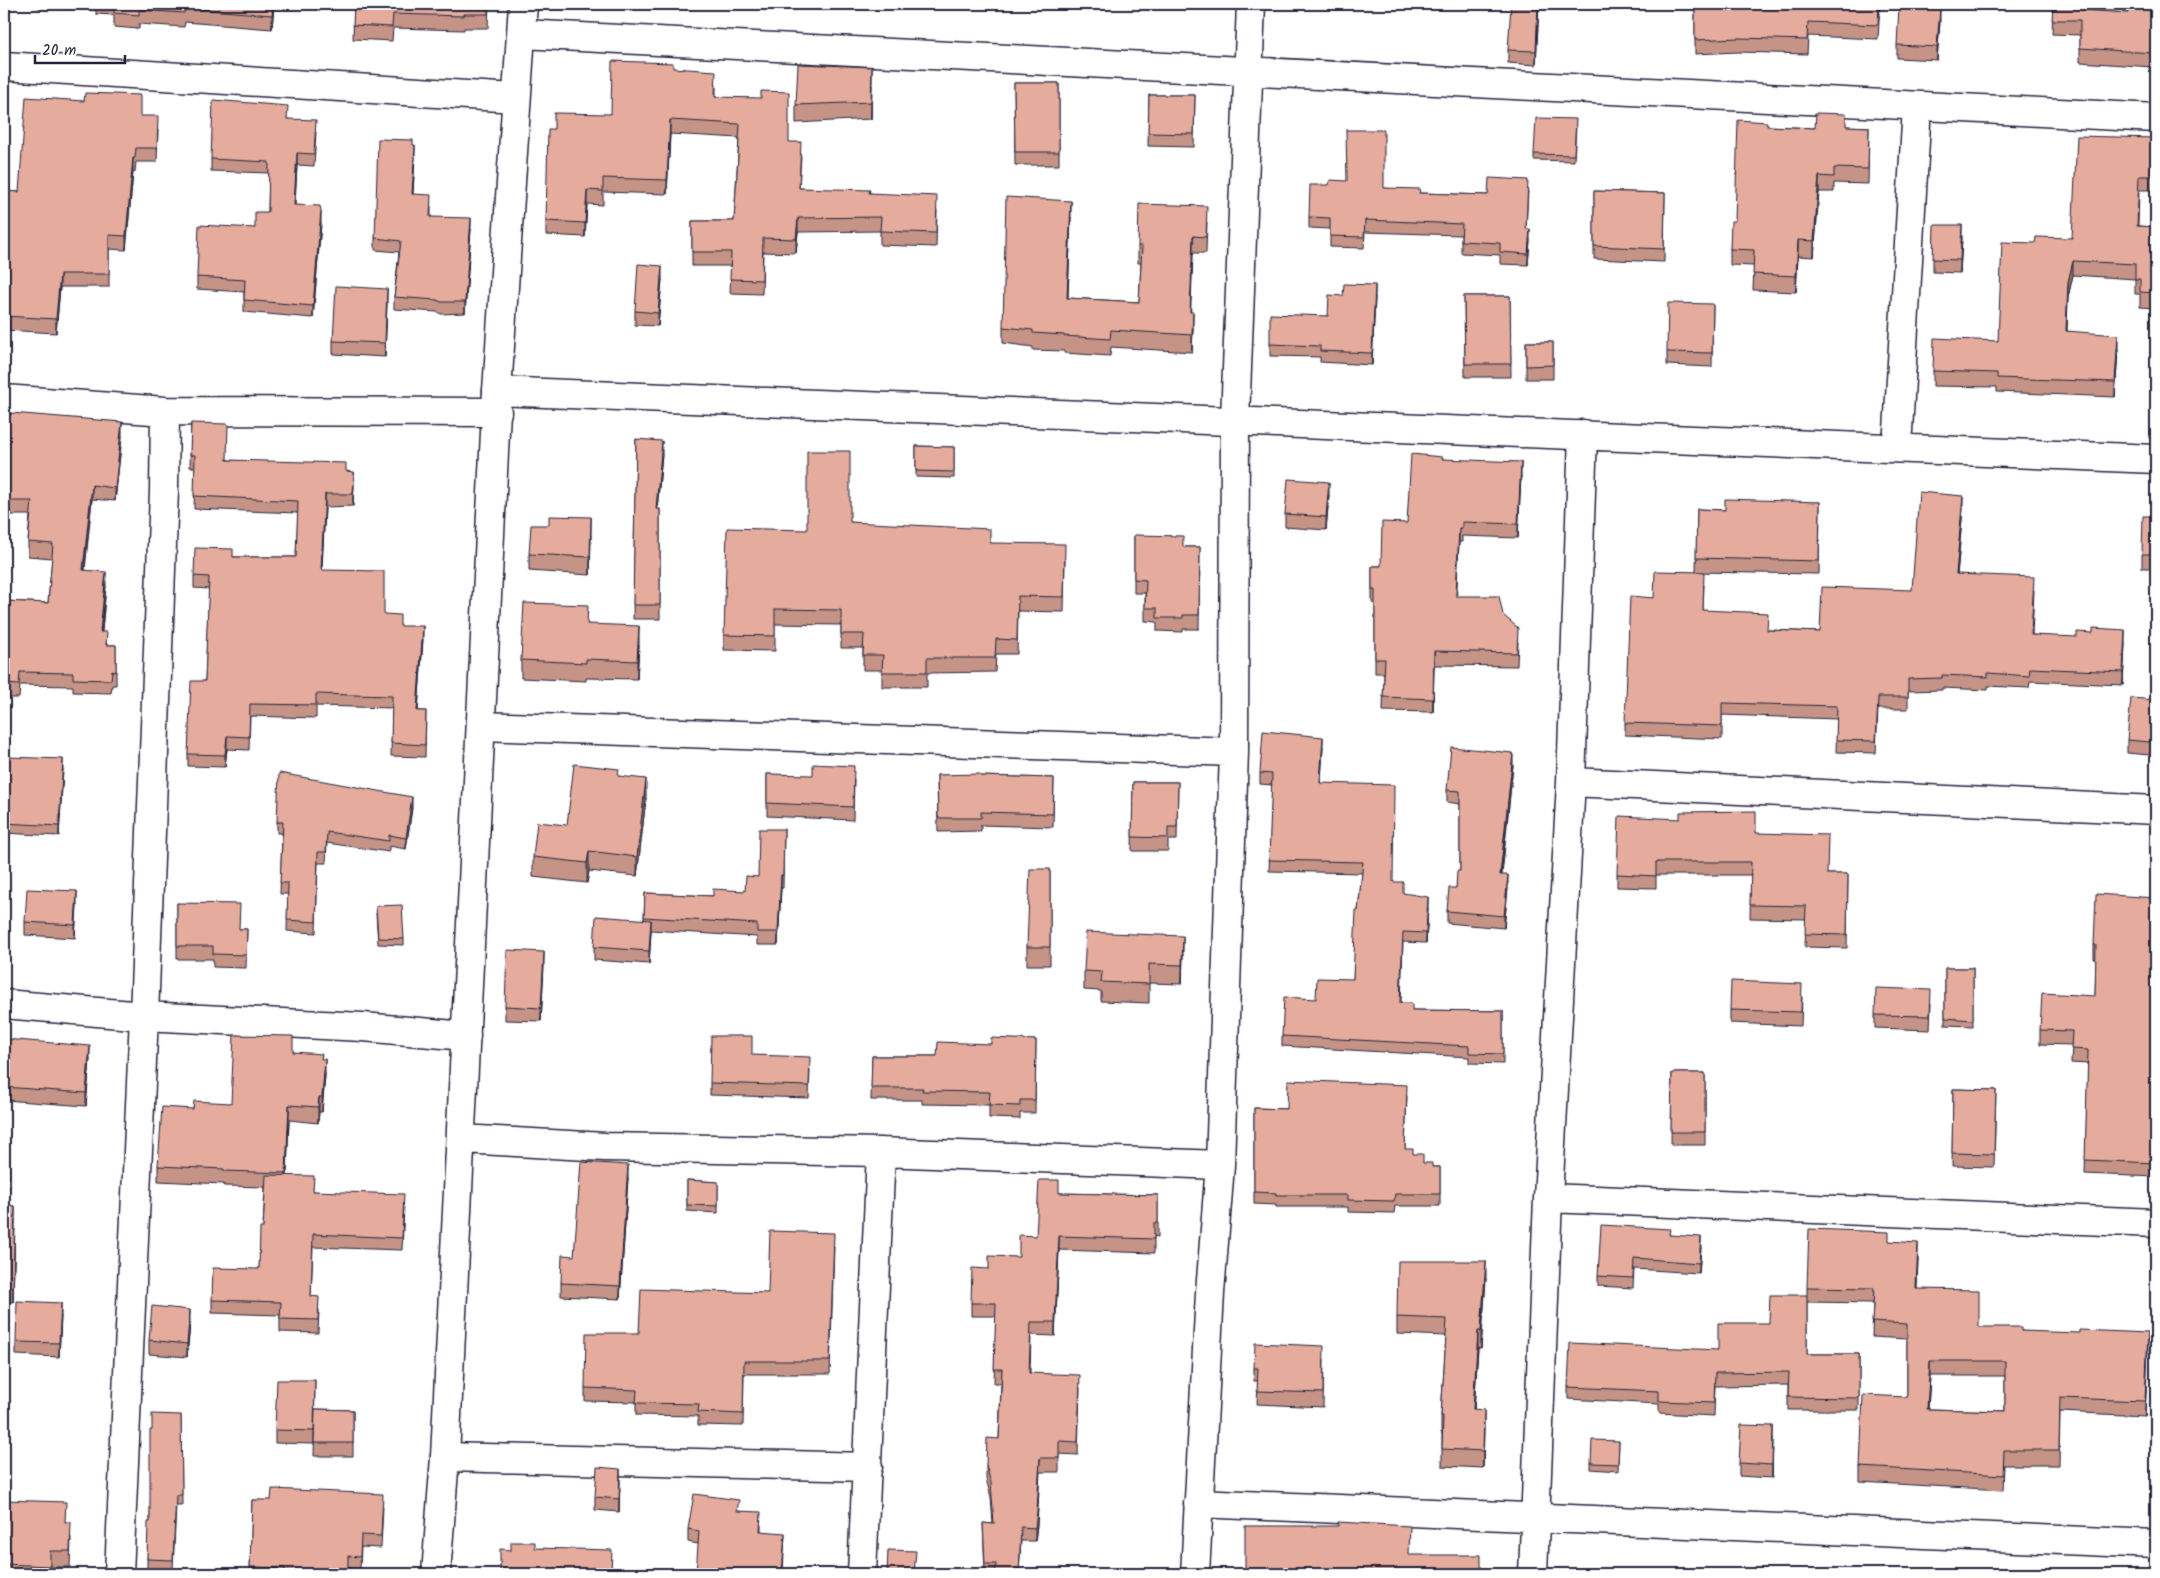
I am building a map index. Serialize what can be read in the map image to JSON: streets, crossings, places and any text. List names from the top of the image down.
{
  "scale_bar": "20 m"
}
